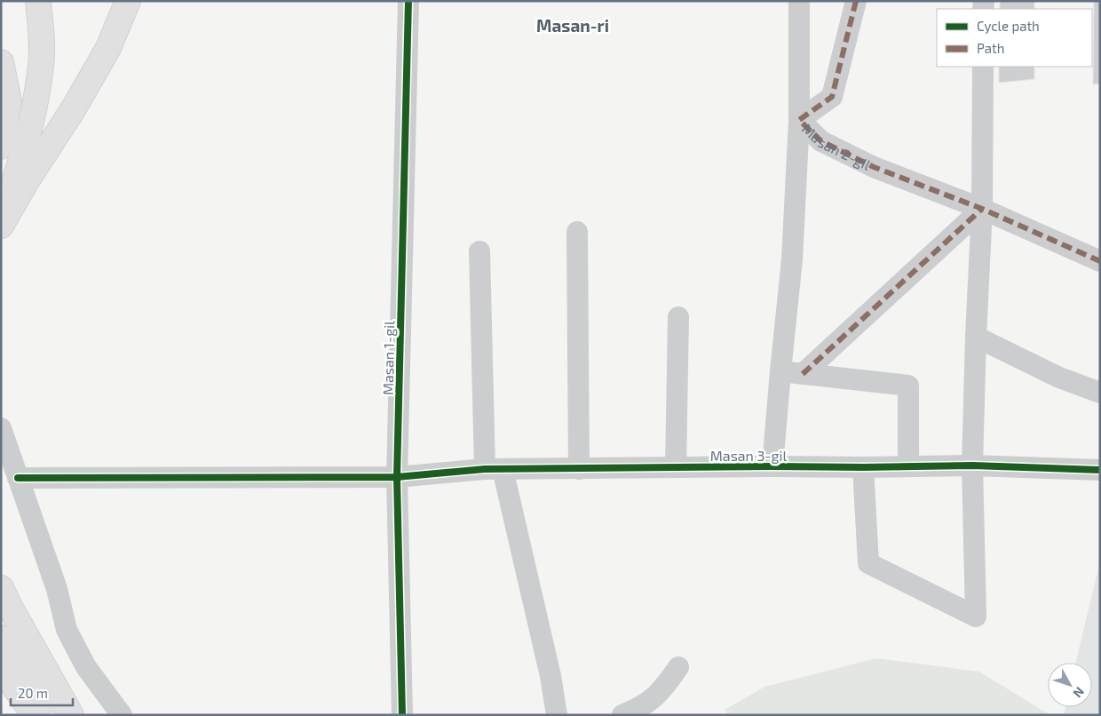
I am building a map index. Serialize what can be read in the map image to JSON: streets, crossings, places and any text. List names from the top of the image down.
{
  "streets": {
    "street": ["Masan 2-gil", "Masan 1-gil", "Masan 3-gil"]
  },
  "crossings": [
    ["Masan 1-gil", "Masan 3-gil"]
  ],
  "districts": ["Masan-ri"],
  "legend": ["Cycle path", "Path"],
  "scale_bar": "20 m",
  "north": "bottom right"
}
